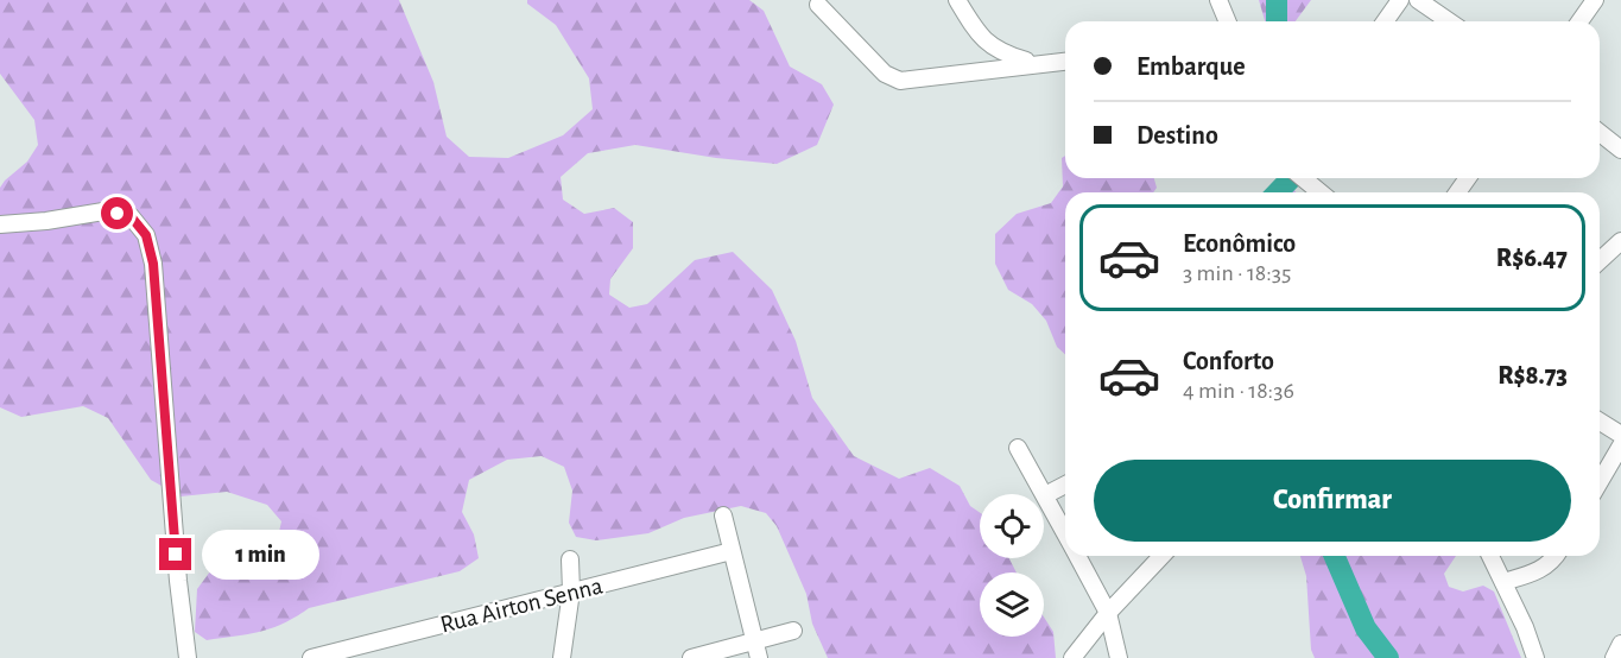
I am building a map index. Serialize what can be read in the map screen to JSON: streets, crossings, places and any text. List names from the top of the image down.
{
  "streets": {
    "street": ["Rua Airton Senna"]
  },
  "page": {
    "banner": ["Embarque", "Destino"],
    "list": [
      {
        "name": "Econômico",
        "note": "3 min · 18:35",
        "value": "R$6.47"
      },
      {
        "name": "Conforto",
        "note": "4 min · 18:36",
        "value": "R$8.73"
      }
    ],
    "buttons": "Confirmar",
    "bubble": "1 min"
  }
}
